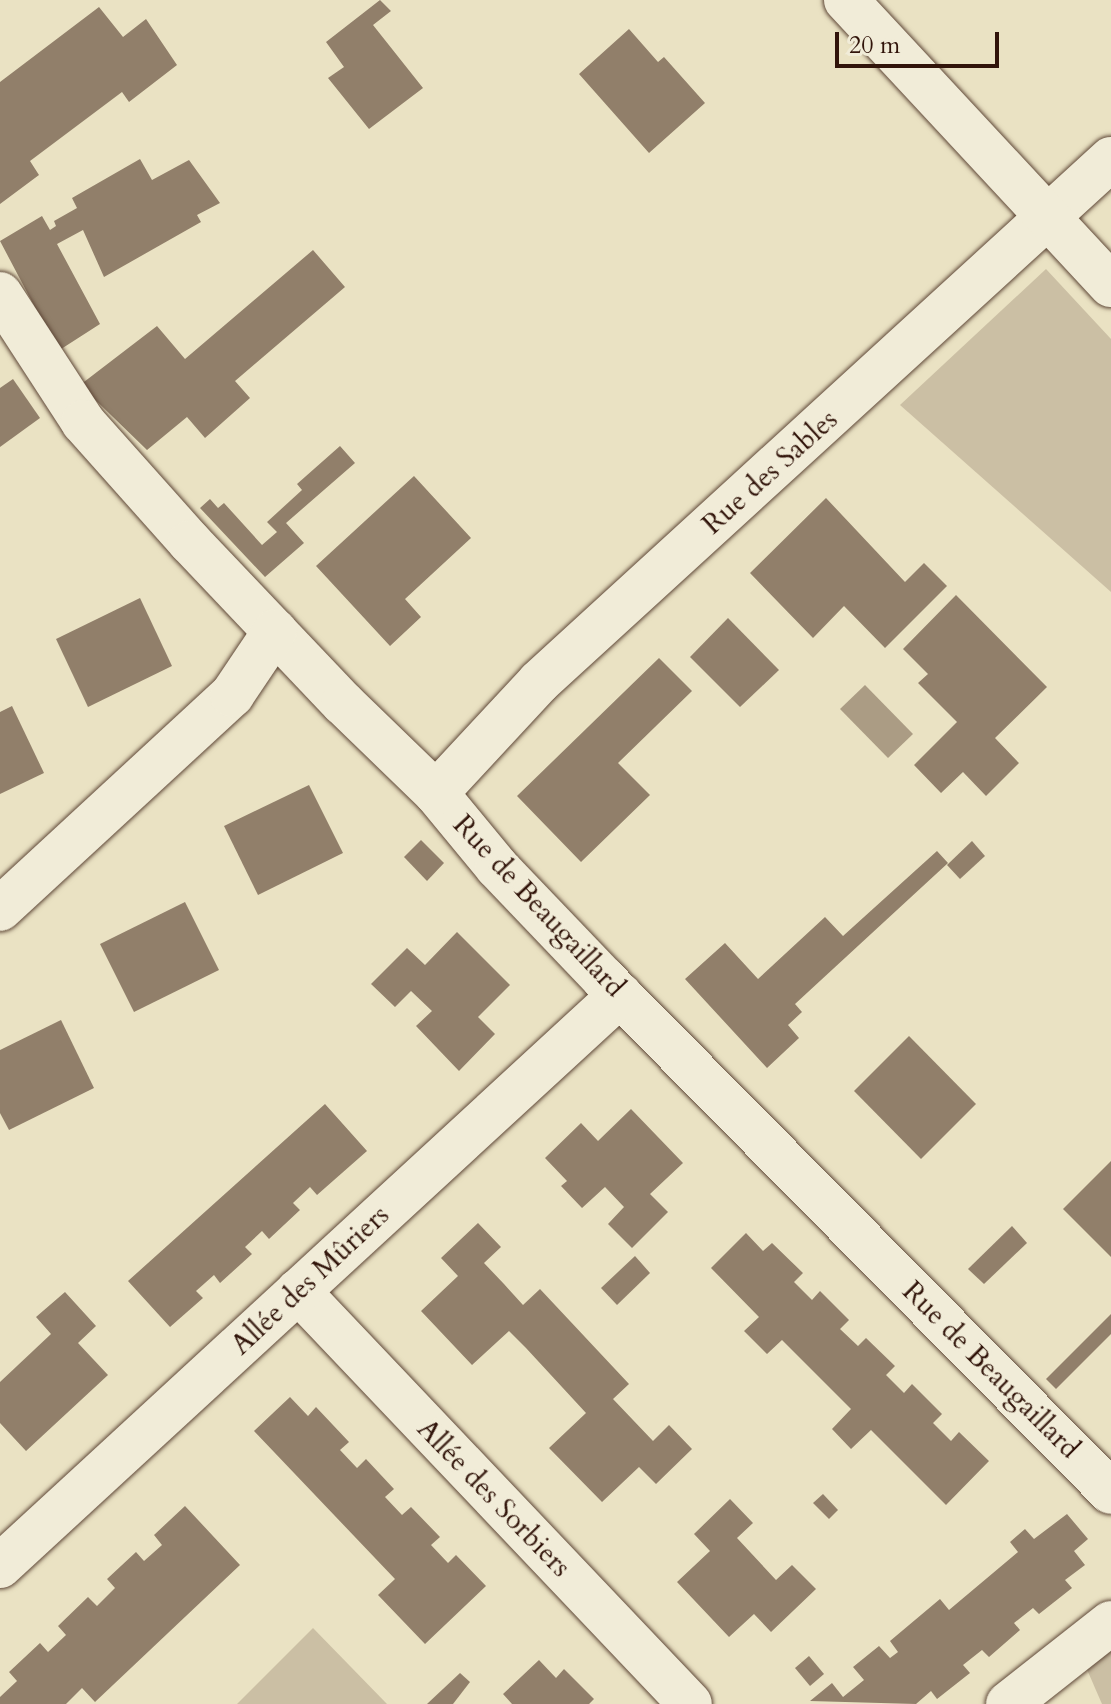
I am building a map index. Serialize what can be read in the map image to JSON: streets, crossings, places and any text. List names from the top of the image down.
{
  "streets": {
    "street": [
      "Rue des Sables",
      "Rue de Beaugaillard",
      "Allée des Mûriers",
      "Allée des Sorbiers"
    ]
  },
  "crossings": [
    ["Rue des Sables", "Rue de Beaugaillard"],
    ["Rue de Beaugaillard", "Allée des Mûriers"],
    ["Allée des Mûriers", "Allée des Sorbiers"]
  ],
  "scale_bar": "20 m"
}
